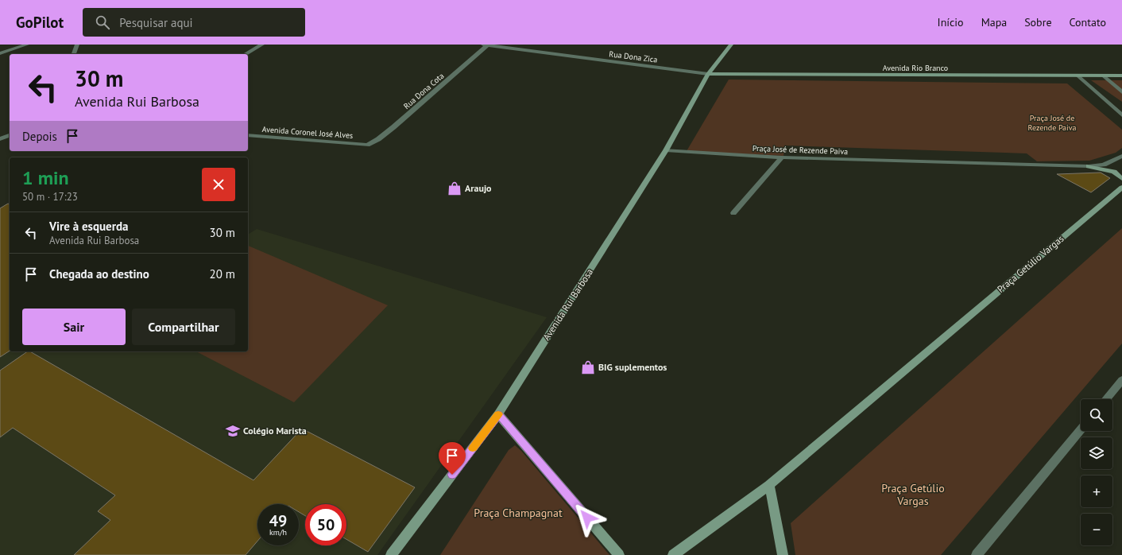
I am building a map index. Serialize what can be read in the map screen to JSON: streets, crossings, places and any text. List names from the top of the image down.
{
  "streets": {
    "main road": ["Avenida Rio Branco", "Praça Getúlio Vargas", "Avenida Rui Barbosa"],
    "street": [
      "Rua Dona Zica",
      "Rua Dona Cota",
      "Avenida Coronel José Alves",
      "Praça José de Rezende Paiva"
    ]
  },
  "crossings": [
    ["Rua Dona Zica", "Avenida Rio Branco"],
    ["Rua Dona Zica", "Rua Dona Cota"],
    ["Rua Dona Zica", "Avenida Rui Barbosa"],
    ["Avenida Rio Branco", "Avenida Rui Barbosa"],
    ["Rua Dona Cota", "Avenida Coronel José Alves"],
    ["Praça José de Rezende Paiva", "Avenida Rui Barbosa"]
  ],
  "parks": ["Praça José de Rezende Paiva", "Praça Getúlio Vargas", "Praça Champagnat"],
  "places": {
    "shop": ["Araujo", "BIG suplementos"],
    "school or university": ["Colégio Marista"]
  },
  "page": {
    "header": "GoPilot",
    "search": "Pesquisar aqui",
    "nav": [
      "Início",
      "Mapa",
      "Sobre",
      "Contato"
    ],
    "turn": ["30 m", "Avenida Rui Barbosa"],
    "then": "Depois",
    "heading": ["1 min", "50 m · 17:23"],
    "list": [
      {
        "name": "Vire à esquerda",
        "note": "Avenida Rui Barbosa",
        "value": "30 m"
      },
      {
        "name": "Chegada ao destino",
        "value": "20 m"
      }
    ],
    "buttons": ["Sair", "Compartilhar"],
    "map_buttons": ["+", "−"],
    "speed": "49 km/h",
    "limit": "50"
  }
}
